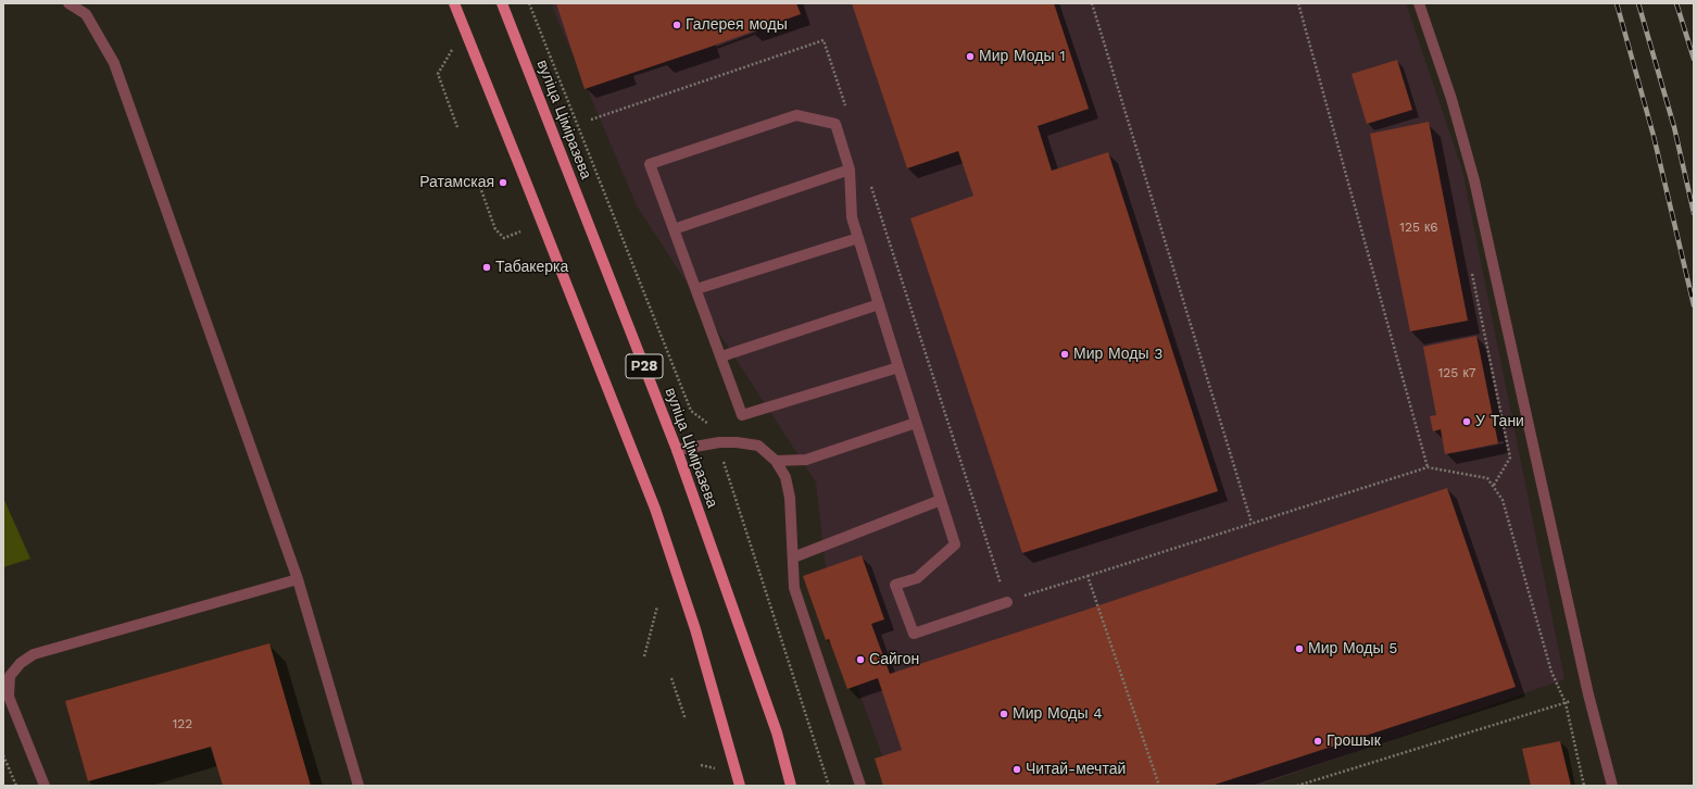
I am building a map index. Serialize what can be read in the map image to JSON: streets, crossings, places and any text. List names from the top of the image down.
{
  "streets": {
    "main road": ["вуліца Ціміразева", "Р28"]
  },
  "places": [
    "Галерея моды",
    "Мир Моды 1",
    "Ратамская",
    "Табакерка",
    "Мир Моды 3",
    "У Тани",
    "Мир Моды 5",
    "Сайгон",
    "Мир Моды 4",
    "Грошык",
    "Читай-мечтай"
  ],
  "house_numbers": ["125 к6", "125 к7", "122"]
}
